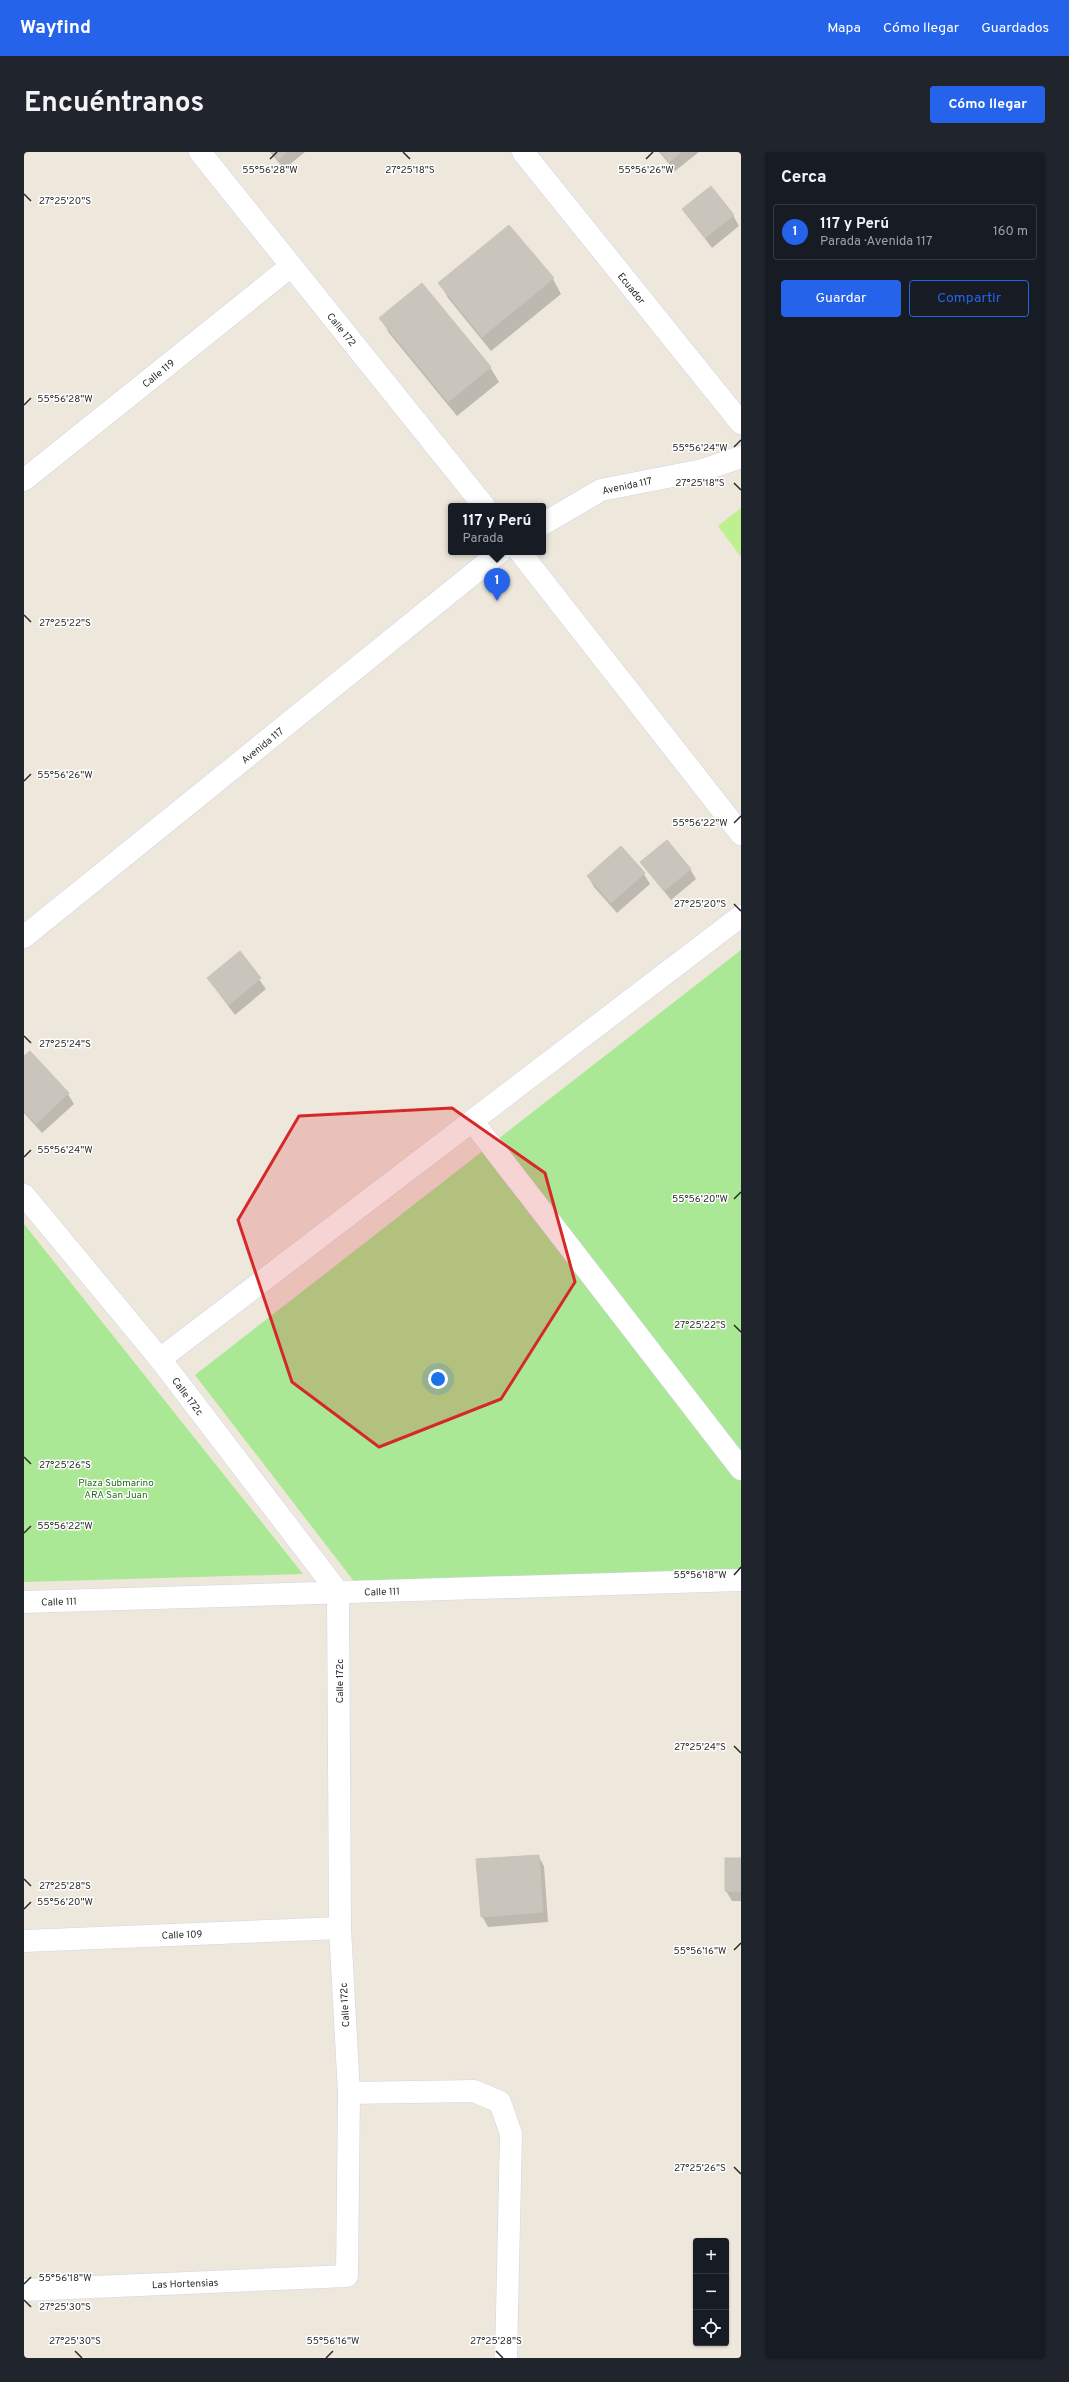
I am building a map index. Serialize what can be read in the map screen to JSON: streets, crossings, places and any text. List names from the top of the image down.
{
  "streets": {
    "street": [
      "Ecuador",
      "Calle 172",
      "Calle 119",
      "Avenida 117",
      "Calle 172c",
      "Calle 111",
      "Calle 109",
      "Las Hortensias"
    ]
  },
  "crossings": [
    ["Calle 172", "Calle 119"],
    ["Calle 172c", "Calle 111"],
    ["Calle 172c", "Calle 109"],
    ["Calle 172c", "Las Hortensias"]
  ],
  "parks": ["Plaza Submarino ARA San Juan"],
  "page": {
    "header": "Wayfind",
    "nav": ["Mapa", "Cómo llegar", "Guardados"],
    "title": "Encuéntranos",
    "buttons": [
      "Cómo llegar",
      ["Guardar", "Compartir"]
    ],
    "heading": "Cerca",
    "list": [
      {
        "mark": "1",
        "name": "117 y Perú",
        "note": "Parada · Avenida 117",
        "value": "160 m"
      }
    ],
    "popup": ["117 y Perú", "Parada"],
    "pins": "1",
    "map_buttons": ["+", "−"]
  },
  "coordinates": [
    "55°56'28\"W",
    "27°25'18\"S",
    "55°56'26\"W",
    "27°25'20\"S",
    "55°56'24\"W",
    "27°25'22\"S",
    "55°56'22\"W",
    "27°25'24\"S",
    "55°56'20\"W",
    "27°25'26\"S",
    "55°56'18\"W",
    "27°25'28\"S",
    "55°56'16\"W",
    "27°25'30\"S"
  ]
}
